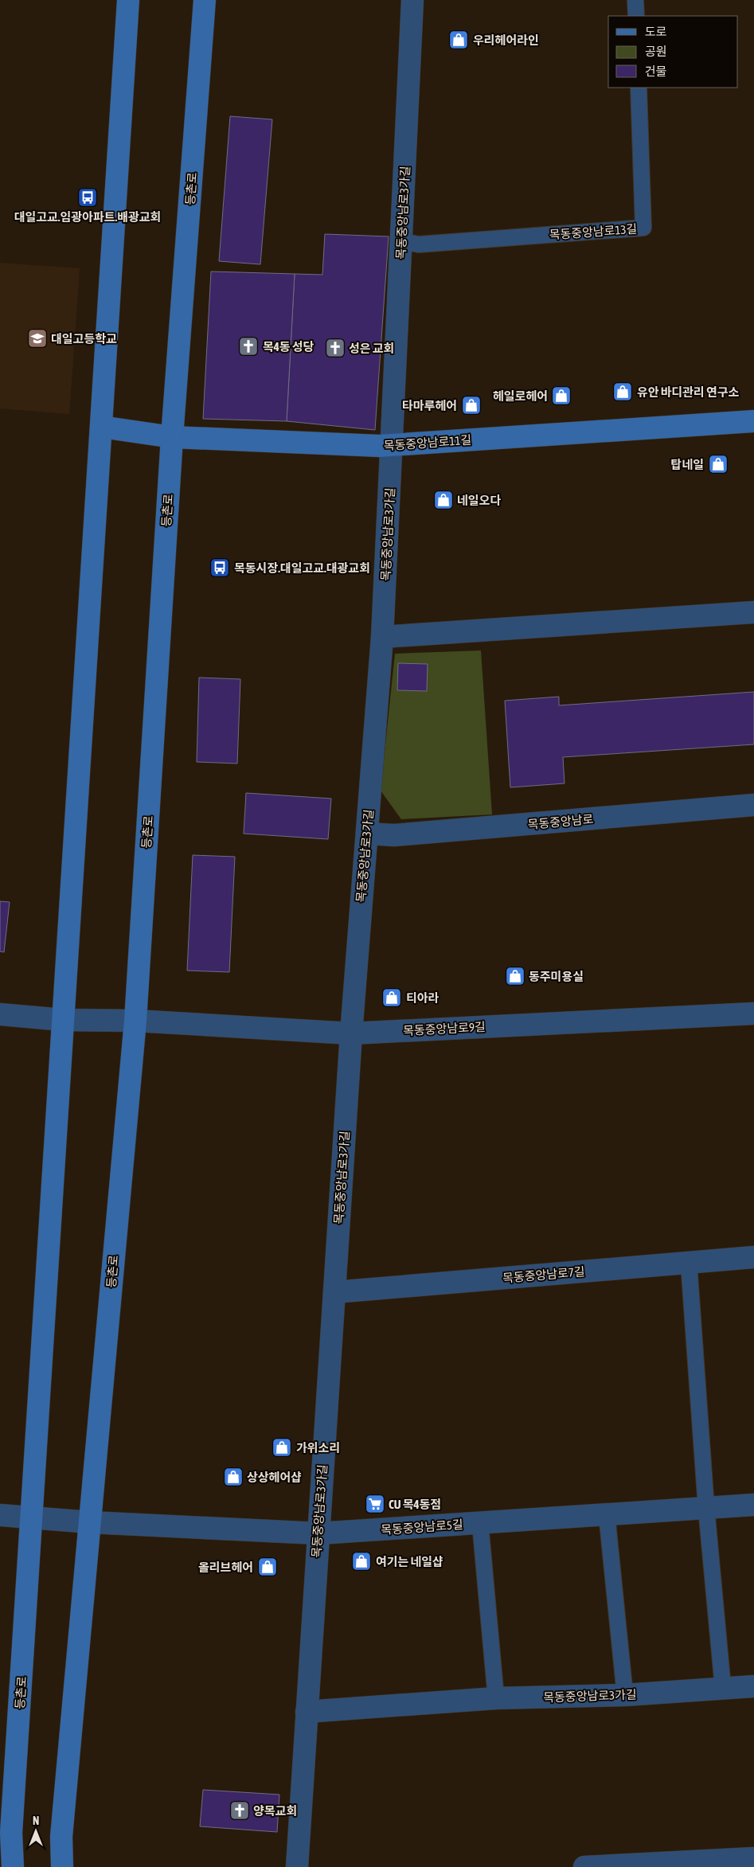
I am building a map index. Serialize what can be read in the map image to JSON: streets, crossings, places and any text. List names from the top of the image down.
{
  "streets": {
    "main road": ["등촌로", "목동중앙남로11길"],
    "street": [
      "목동중앙남로3가길",
      "목동중앙남로",
      "목동중앙남로9길",
      "목동중앙남로7길",
      "목동중앙남로5길"
    ],
    "lane": ["목동중앙남로13길"]
  },
  "crossings": [
    ["등촌로", "목동중앙남로11길"],
    ["등촌로", "목동중앙남로9길"],
    ["등촌로", "목동중앙남로5길"],
    ["목동중앙남로3가길", "목동중앙남로13길"],
    ["목동중앙남로3가길", "목동중앙남로11길"],
    ["목동중앙남로3가길", "목동중앙남로"],
    ["목동중앙남로3가길", "목동중앙남로9길"],
    ["목동중앙남로3가길", "목동중앙남로7길"],
    ["목동중앙남로3가길", "목동중앙남로5길"]
  ],
  "places": {
    "shop": [
      "우리헤어라인",
      "유안 바디관리 연구소",
      "헤일로헤어",
      "타마루헤어",
      "탑네일",
      "네일오다",
      "동주미용실",
      "티아라",
      "가위소리",
      "상상헤어샵",
      "여기는 네일샵",
      "올리브헤어"
    ],
    "bus stop": ["대일고교.임광아파트.배광교회", "목동시장.대일고교.대광교회"],
    "school or university": ["대일고등학교"],
    "church": ["목4동 성당", "성은 교회", "양목교회"],
    "supermarket": ["CU 목4동점"]
  },
  "legend": ["도로", "공원", "건물"],
  "north": "top"
}
